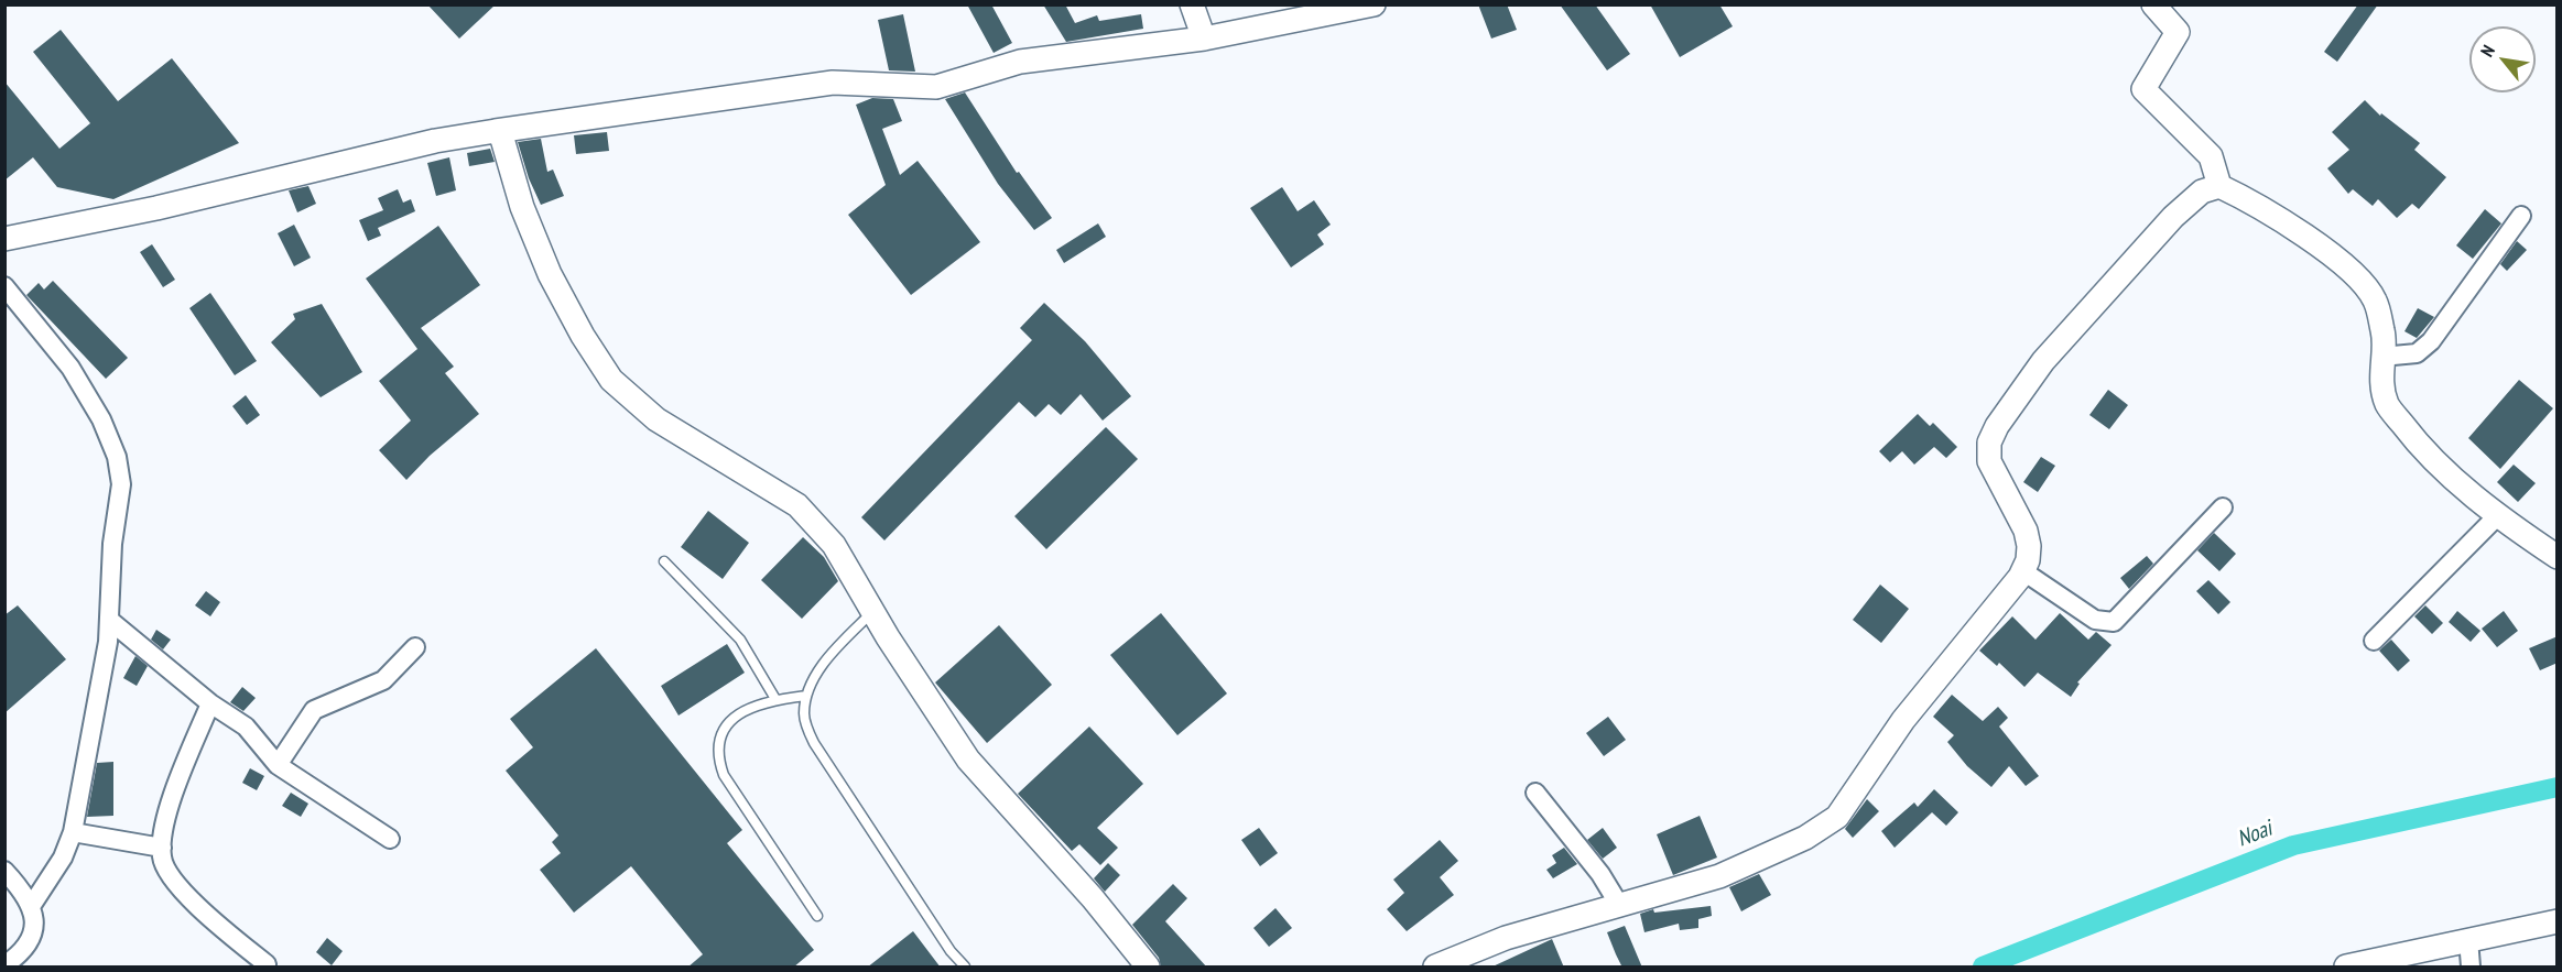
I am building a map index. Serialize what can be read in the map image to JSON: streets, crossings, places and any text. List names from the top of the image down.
{
  "water": ["Noai"],
  "north": "top left"
}
